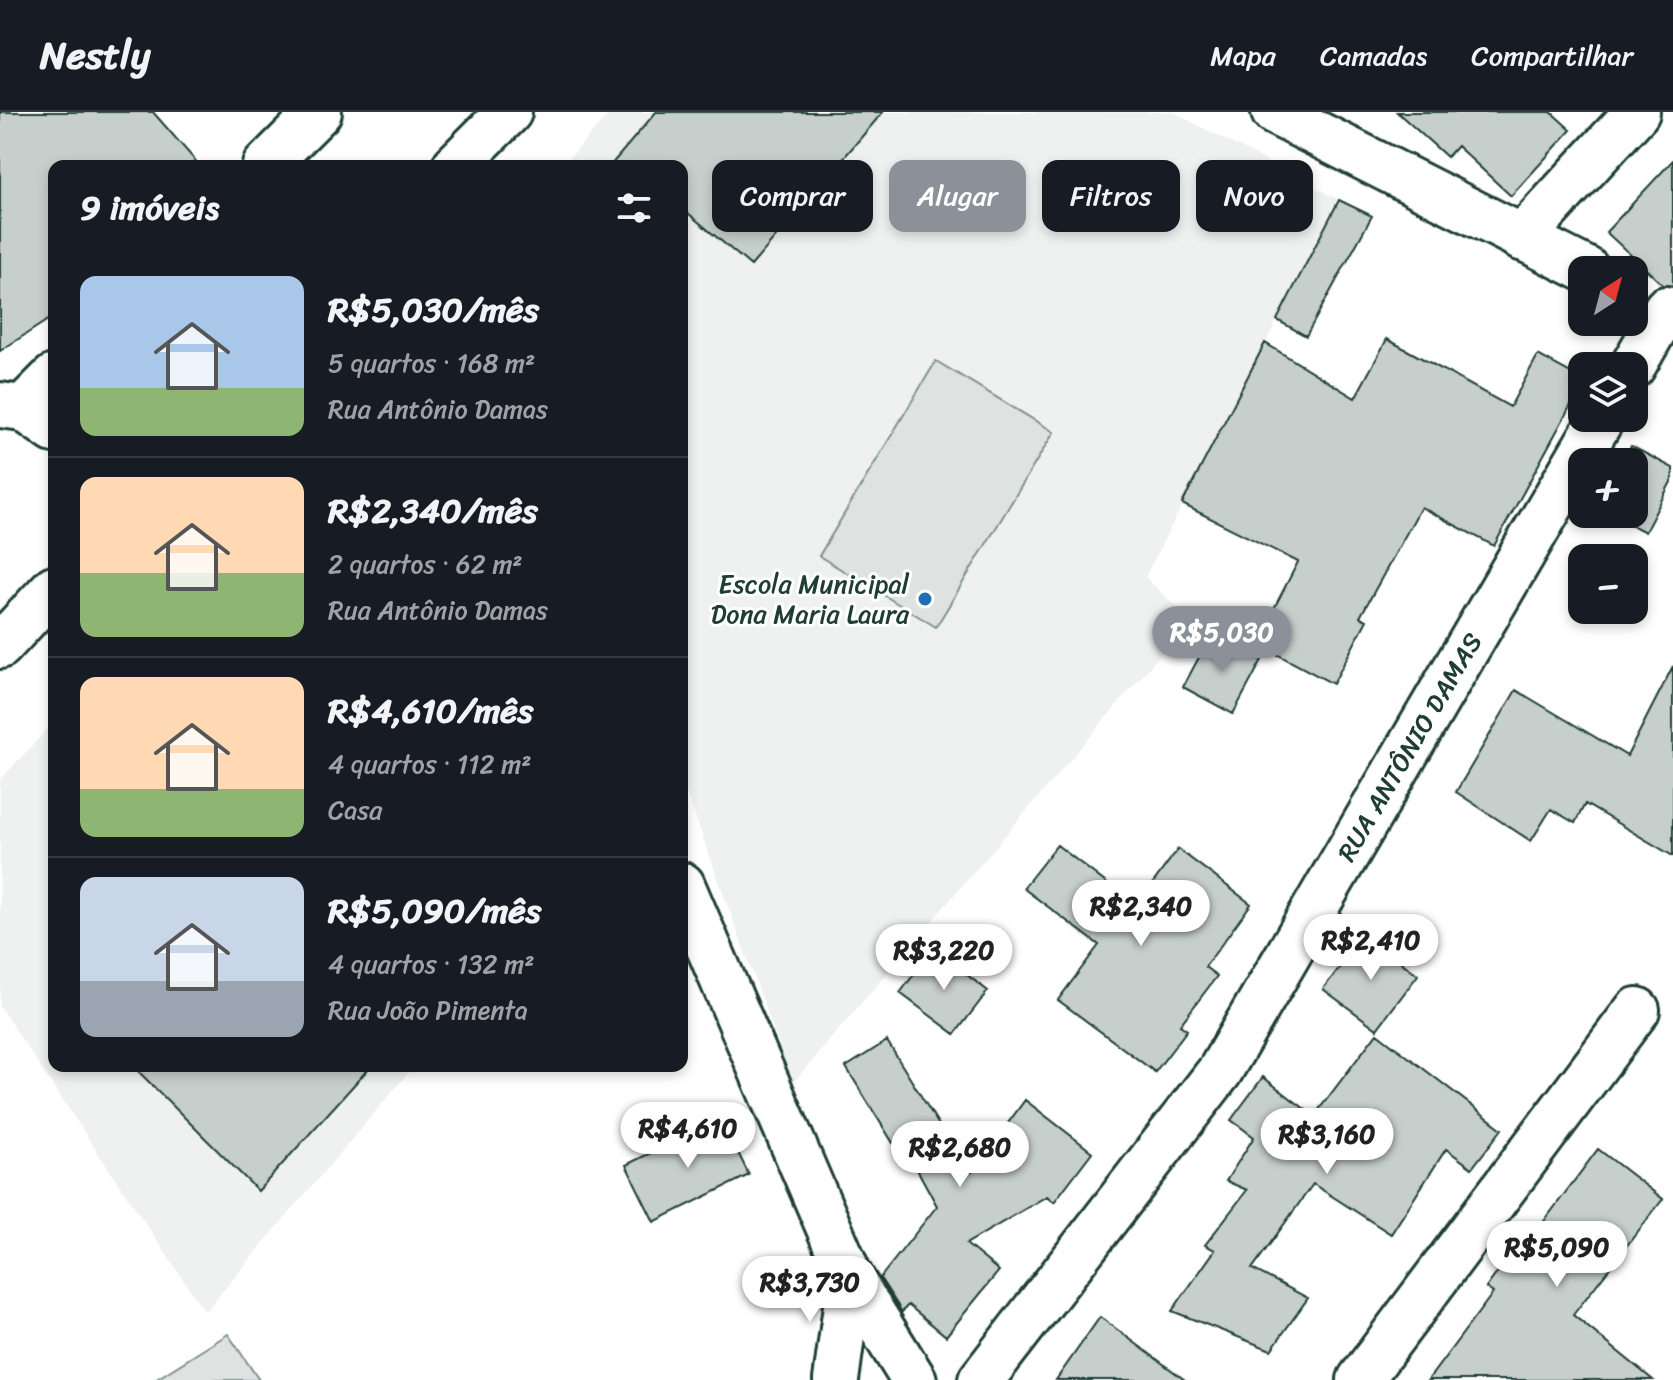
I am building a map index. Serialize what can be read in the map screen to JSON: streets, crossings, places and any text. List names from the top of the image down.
{
  "streets": {
    "street": ["RUA ANTÔNIO DAMAS"]
  },
  "places": ["Escola Municipal Dona Maria Laura"],
  "north": "top right",
  "page": {
    "header": "Nestly",
    "nav": ["Mapa", "Camadas", "Compartilhar"],
    "chip": [
      "Comprar",
      "Alugar",
      "Filtros",
      "Novo"
    ],
    "heading": "9 imóveis",
    "map_buttons": ["+", "−"],
    "list": [
      {
        "name": "R$5,030/mês",
        "note": "5 quartos · 168 m² · Rua Antônio Damas"
      },
      {
        "name": "R$2,340/mês",
        "note": "2 quartos · 62 m² · Rua Antônio Damas"
      },
      {
        "name": "R$4,610/mês",
        "note": "4 quartos · 112 m² · Casa"
      },
      {
        "name": "R$5,090/mês",
        "note": "4 quartos · 132 m² · Rua João Pimenta"
      }
    ],
    "price": [
      "R$5,030",
      "R$2,340",
      "R$2,410",
      "R$3,220",
      "R$4,610",
      "R$3,160",
      "R$2,680",
      "R$5,090",
      "R$3,730"
    ]
  }
}
